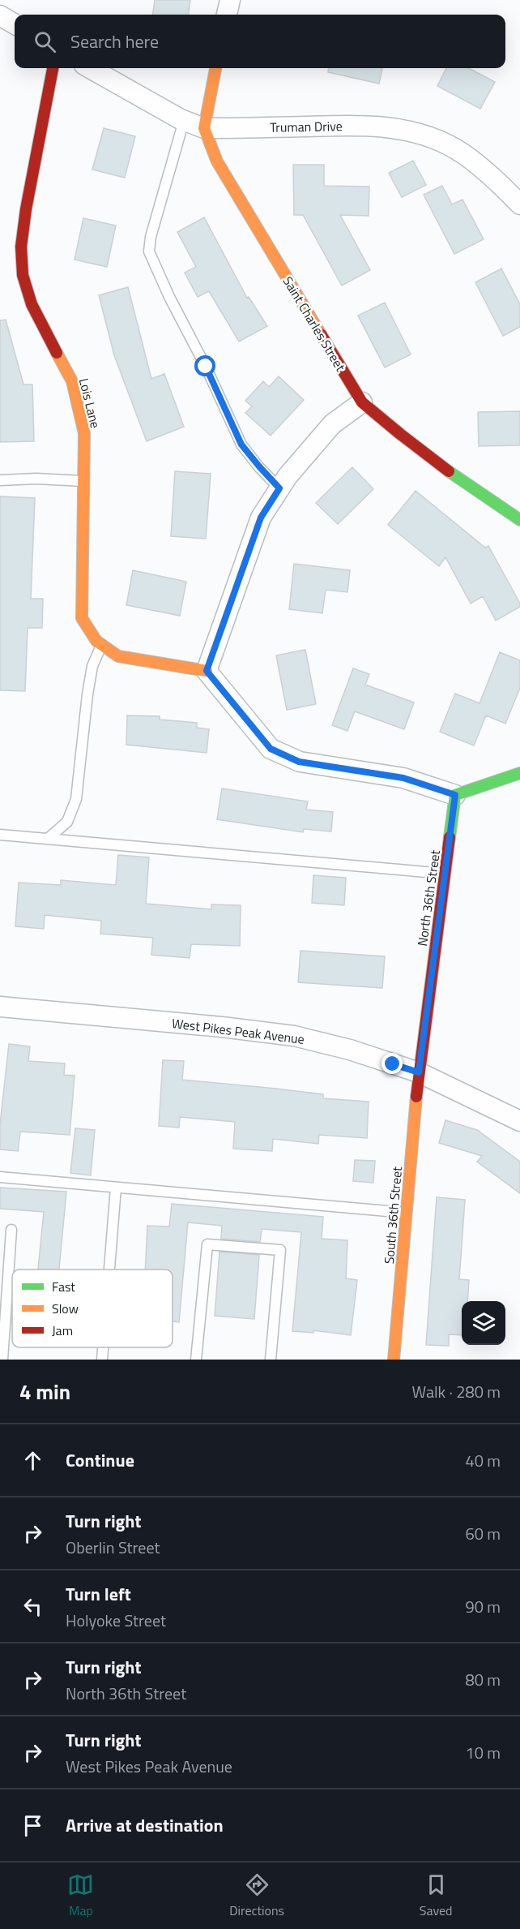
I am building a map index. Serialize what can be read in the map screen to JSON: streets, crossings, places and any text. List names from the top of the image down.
{
  "streets": {
    "street": [
      "Truman Drive",
      "Saint Charles Street",
      "Lois Lane",
      "North 36th Street",
      "West Pikes Peak Avenue",
      "South 36th Street"
    ]
  },
  "crossings": [
    ["Truman Drive", "Saint Charles Street"],
    ["North 36th Street", "West Pikes Peak Avenue"],
    ["North 36th Street", "South 36th Street"],
    ["West Pikes Peak Avenue", "South 36th Street"]
  ],
  "legend": ["Fast", "Slow", "Jam"],
  "page": {
    "search": "Search here",
    "heading": ["4 min", "Walk · 280 m"],
    "list": [
      ["Continue", "40 m"],
      ["Turn right", "Oberlin Street", "60 m"],
      ["Turn left", "Holyoke Street", "90 m"],
      ["Turn right", "North 36th Street", "80 m"],
      ["Turn right", "West Pikes Peak Avenue", "10 m"],
      "Arrive at destination"
    ],
    "nav": ["Map", "Directions", "Saved"]
  }
}
